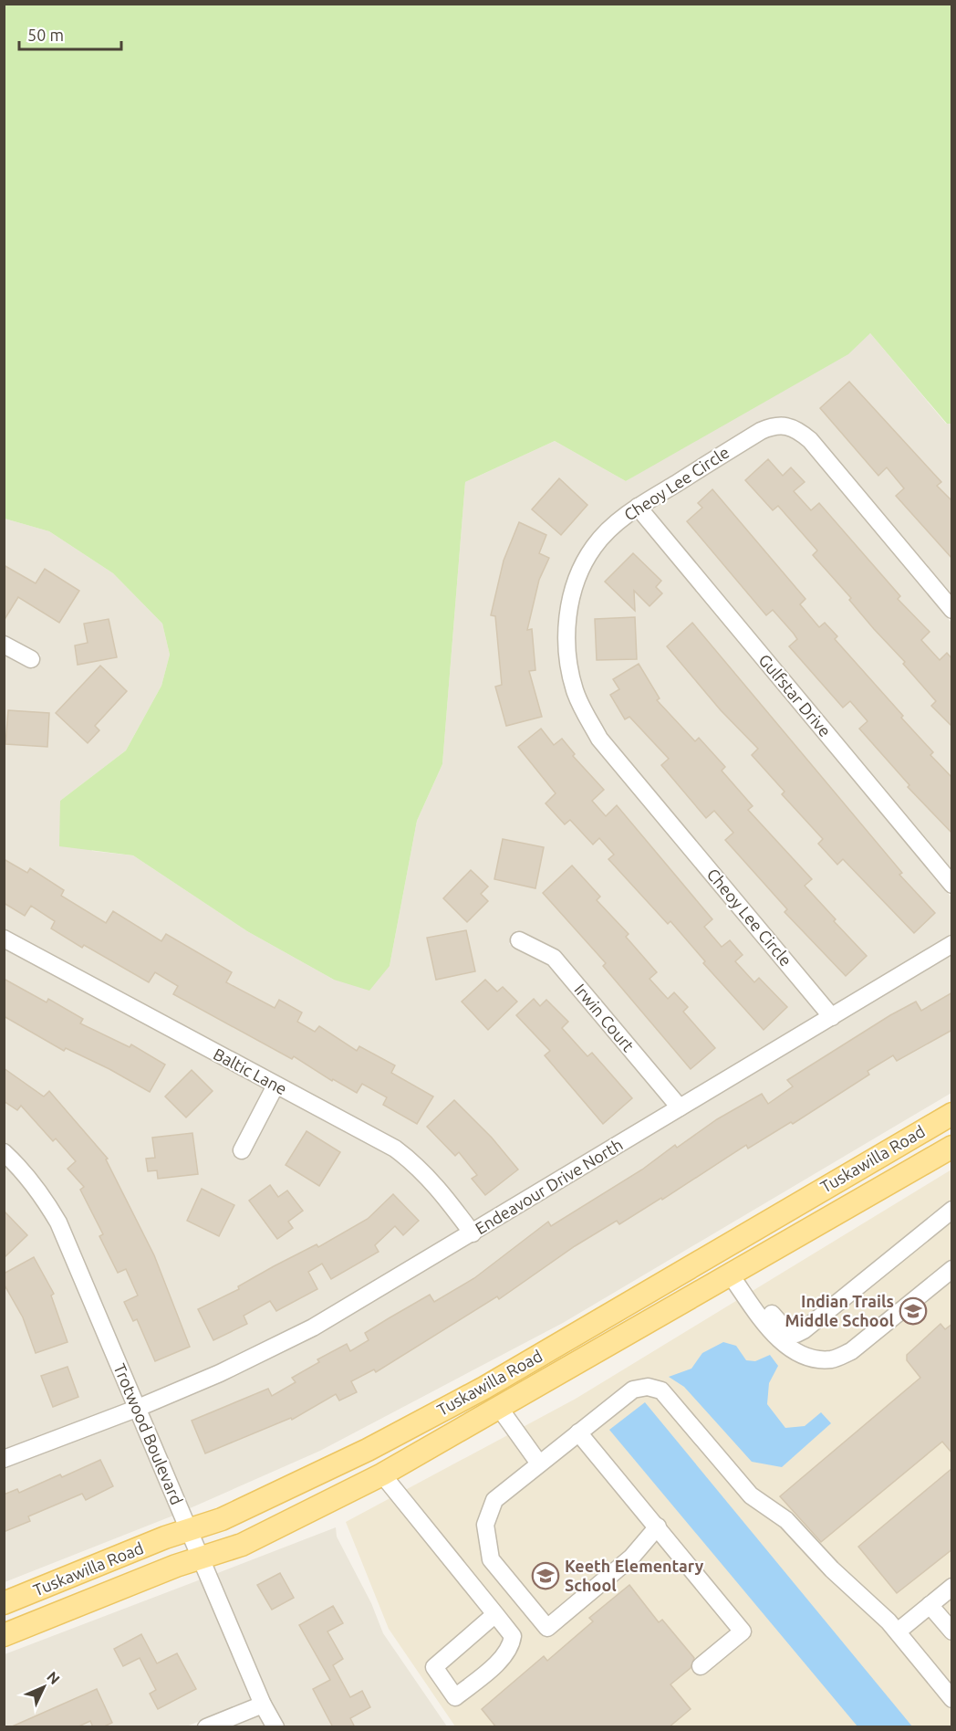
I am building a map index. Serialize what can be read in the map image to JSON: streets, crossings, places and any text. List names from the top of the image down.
{
  "streets": {
    "main road": ["Tuskawilla Road"],
    "street": [
      "Cheoy Lee Circle",
      "Gulfstar Drive",
      "Irwin Court",
      "Baltic Lane",
      "Endeavour Drive North",
      "Trotwood Boulevard"
    ]
  },
  "crossings": [
    ["Cheoy Lee Circle", "Gulfstar Drive"],
    ["Cheoy Lee Circle", "Endeavour Drive North"],
    ["Irwin Court", "Endeavour Drive North"],
    ["Baltic Lane", "Endeavour Drive North"],
    ["Tuskawilla Road", "Trotwood Boulevard"],
    ["Endeavour Drive North", "Trotwood Boulevard"]
  ],
  "places": {
    "school or university": ["Indian Trails Middle School", "Keeth Elementary School"]
  },
  "scale_bar": "50 m",
  "north": "top right"
}
